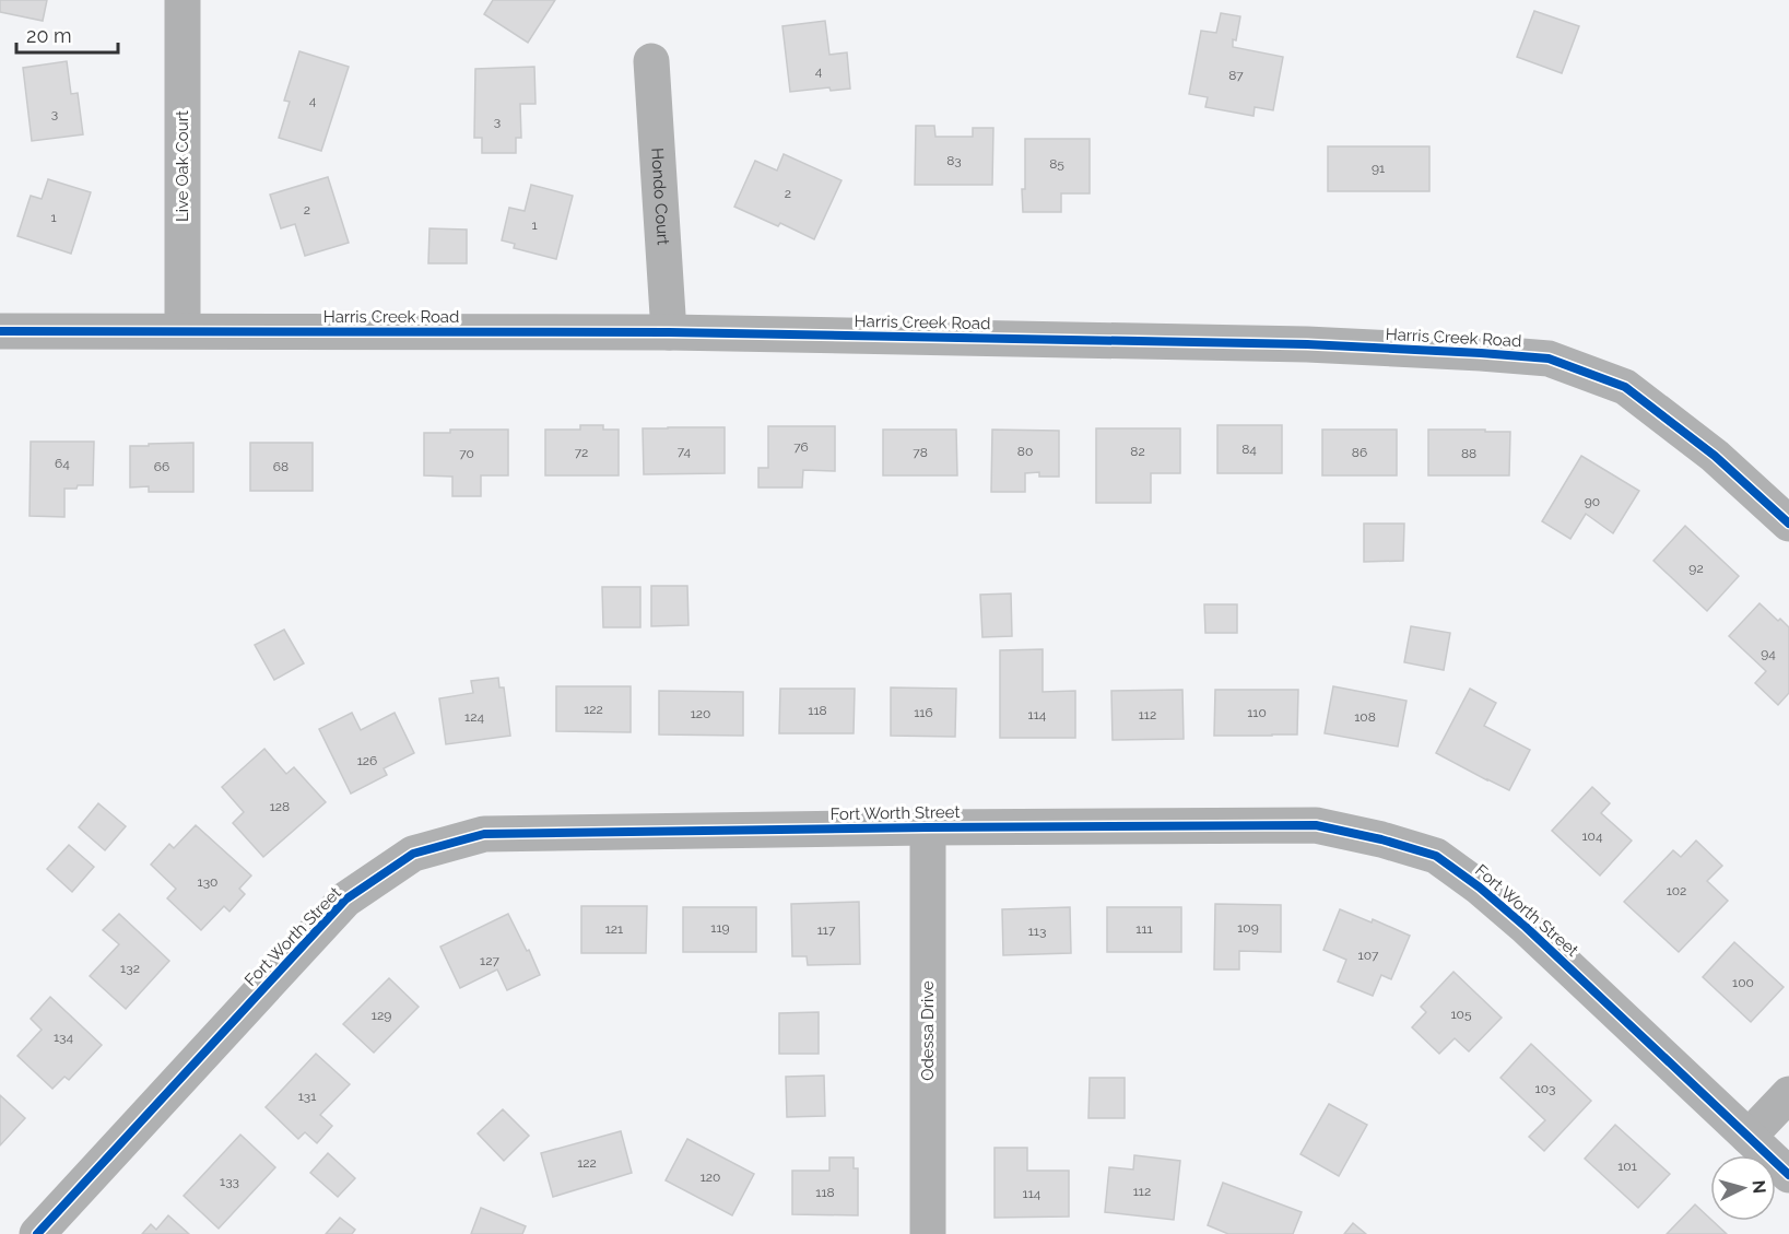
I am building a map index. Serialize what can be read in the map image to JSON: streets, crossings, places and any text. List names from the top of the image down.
{
  "streets": {
    "street": [
      "Live Oak Court",
      "Hondo Court",
      "Harris Creek Road",
      "Fort Worth Street",
      "Odessa Drive"
    ]
  },
  "crossings": [
    ["Live Oak Court", "Harris Creek Road"],
    ["Hondo Court", "Harris Creek Road"],
    ["Fort Worth Street", "Odessa Drive"]
  ],
  "house_numbers": [
    "4",
    "87",
    "4",
    "3",
    "3",
    "83",
    "85",
    "91",
    "2",
    "2",
    "1",
    "1",
    "76",
    "84",
    "74",
    "80",
    "82",
    "72",
    "78",
    "86",
    "70",
    "88",
    "64",
    "66",
    "68",
    "90",
    "92",
    "94",
    "122",
    "118",
    "116",
    "110",
    "120",
    "114",
    "112",
    "124",
    "108",
    "126",
    "128",
    "104",
    "130",
    "102",
    "119",
    "109",
    "121",
    "111",
    "117",
    "113",
    "107",
    "127",
    "132",
    "100",
    "105",
    "129",
    "134",
    "103",
    "131",
    "122",
    "101",
    "120",
    "133",
    "112",
    "118",
    "114"
  ],
  "scale_bar": "20 m",
  "north": "right"
}
